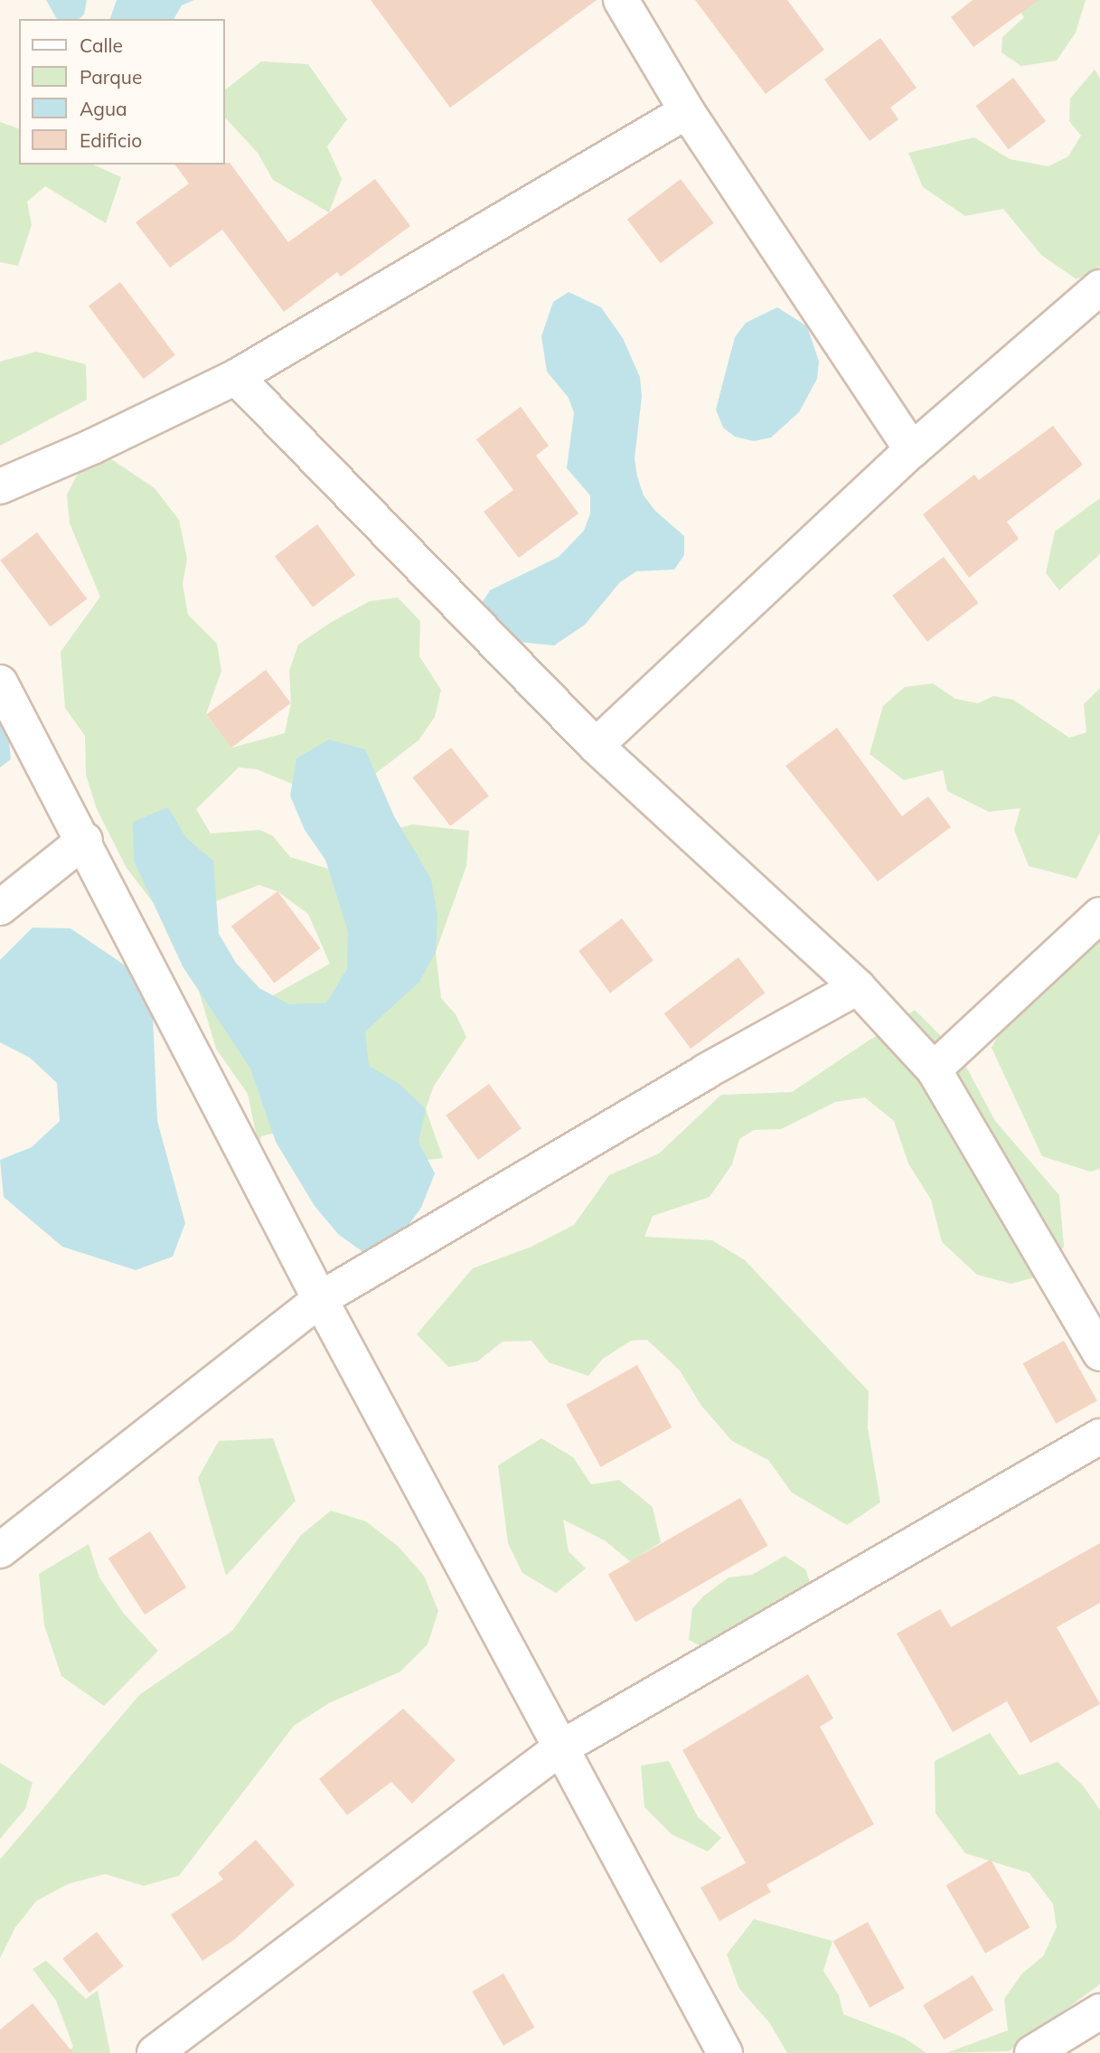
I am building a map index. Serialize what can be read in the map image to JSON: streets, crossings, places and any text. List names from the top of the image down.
{
  "legend": [
    "Calle",
    "Parque",
    "Agua",
    "Edificio"
  ]
}
